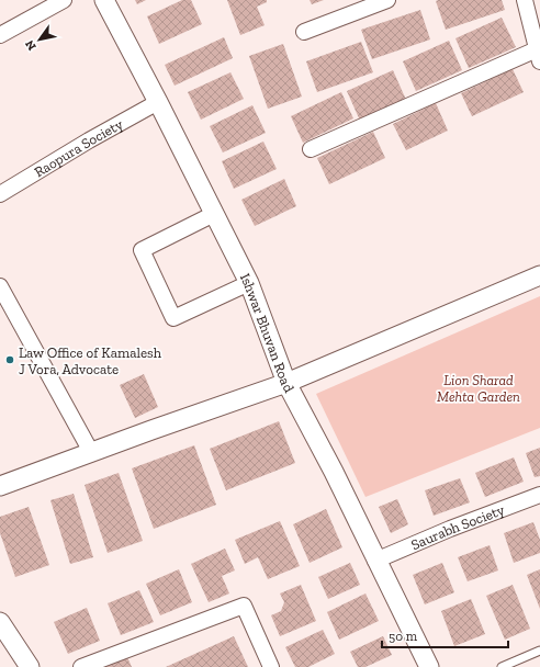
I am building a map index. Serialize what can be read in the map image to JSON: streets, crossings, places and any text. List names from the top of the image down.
{
  "streets": {
    "street": ["Raopura Society", "Ishwar Bhuvan Road", "Saurabh Society"]
  },
  "crossings": [
    ["Raopura Society", "Ishwar Bhuvan Road"],
    ["Ishwar Bhuvan Road", "Saurabh Society"]
  ],
  "parks": ["Lion Sharad Mehta Garden"],
  "places": ["Law Office of Kamalesh J Vora, Advocate"],
  "scale_bar": "50 m",
  "north": "bottom left"
}
